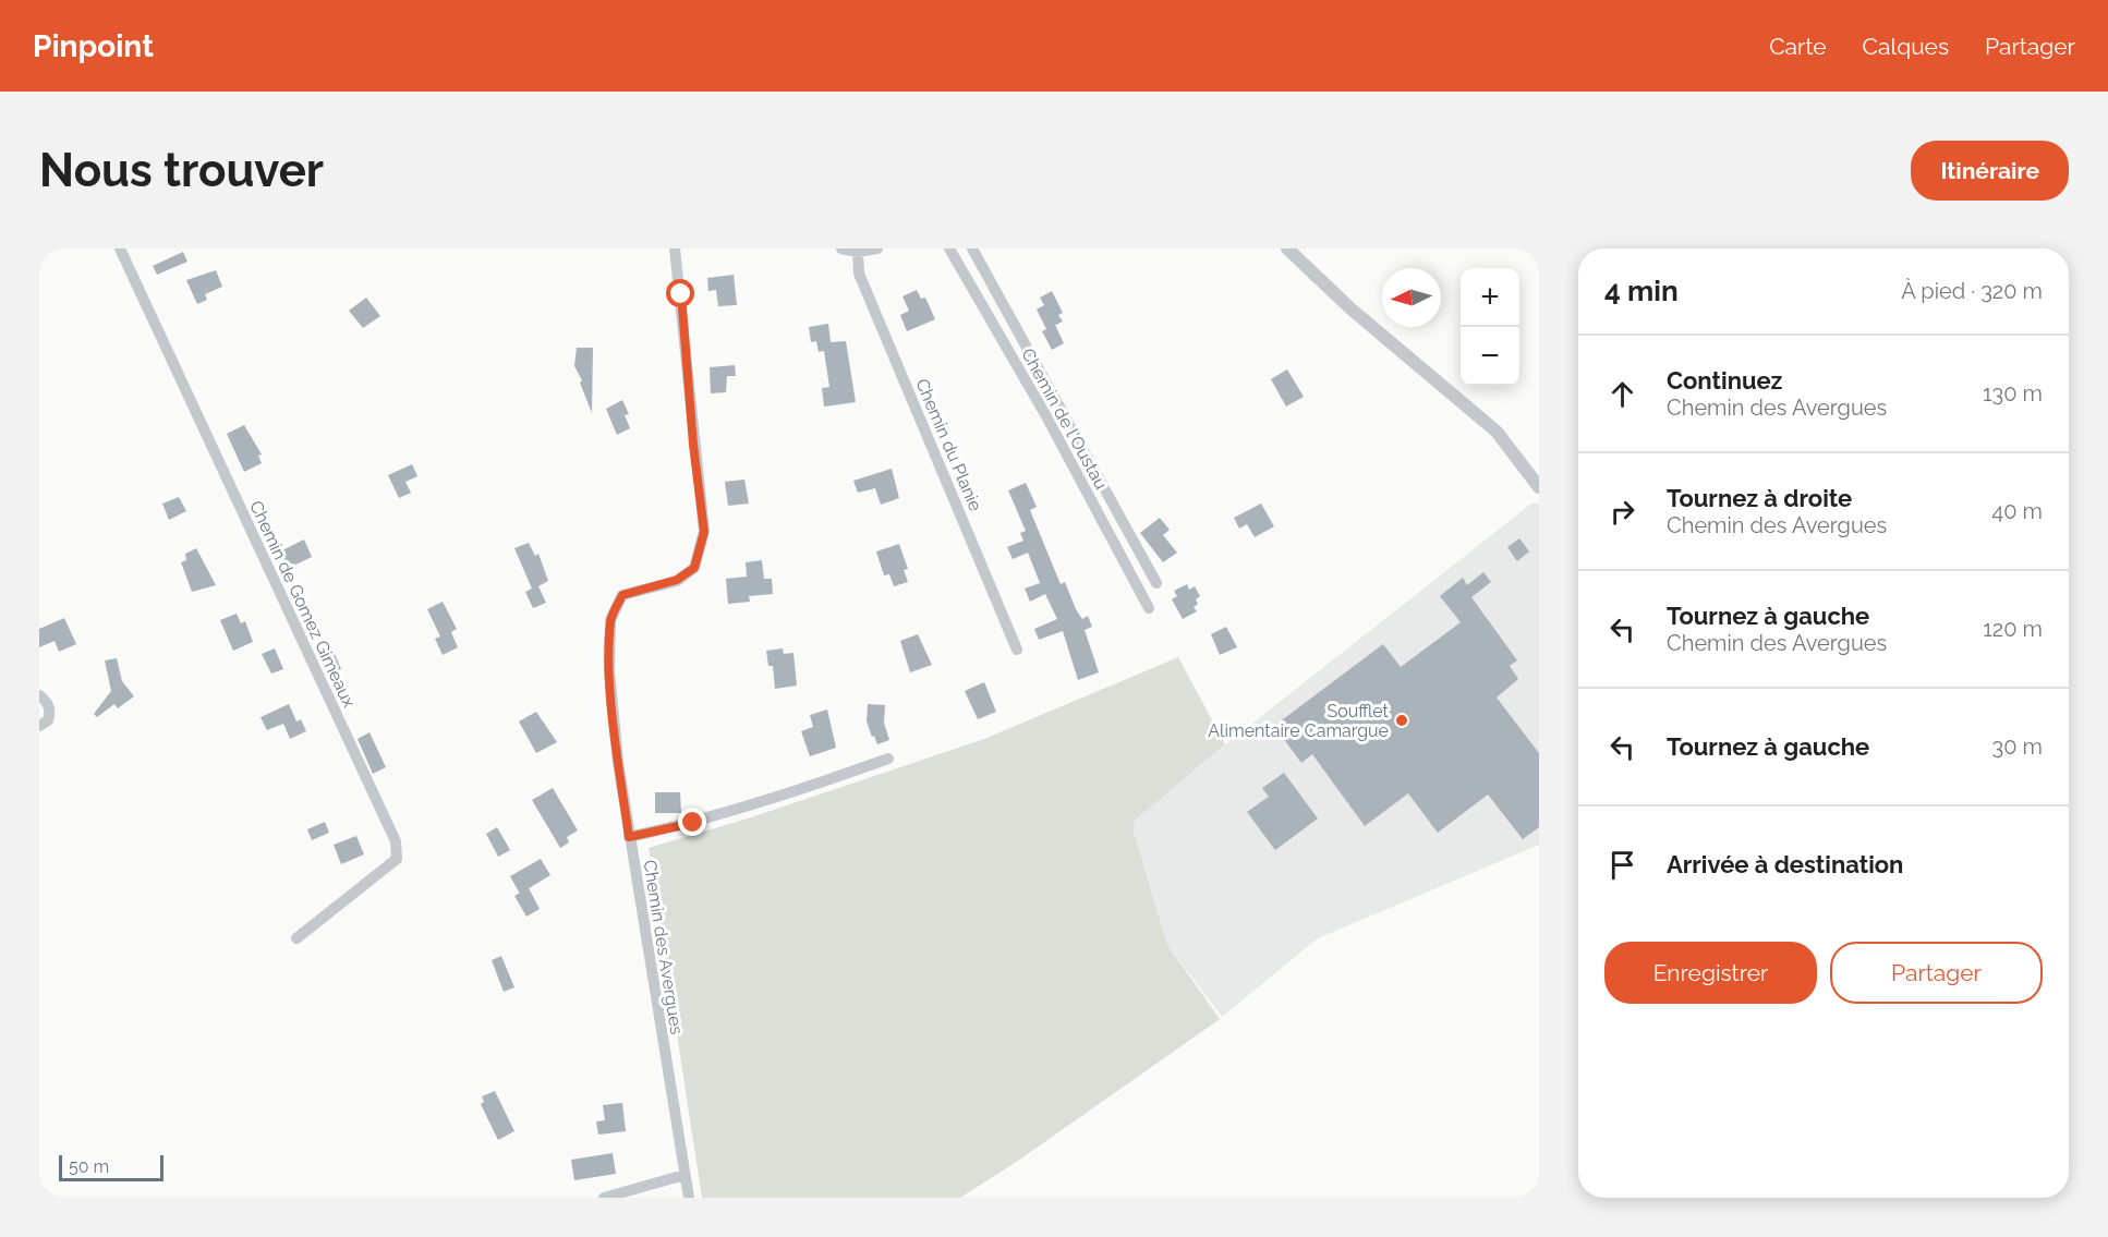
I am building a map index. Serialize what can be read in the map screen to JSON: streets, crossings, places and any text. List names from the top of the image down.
{
  "streets": {
    "street": [
      "Chemin de l'Oustau",
      "Chemin du Planie",
      "Chemin de Gomez Gimeaux",
      "Chemin des Avergues"
    ]
  },
  "places": ["Soufflet Alimentaire Camargue"],
  "scale_bar": "50 m",
  "north": "left",
  "page": {
    "header": "Pinpoint",
    "nav": ["Carte", "Calques", "Partager"],
    "buttons": [
      "Itinéraire",
      ["Enregistrer", "Partager"]
    ],
    "title": "Nous trouver",
    "heading": ["4 min", "À pied · 320 m"],
    "map_buttons": ["+", "−"],
    "list": [
      ["Continuez", "Chemin des Avergues", "130 m"],
      ["Tournez à droite", "Chemin des Avergues", "40 m"],
      ["Tournez à gauche", "Chemin des Avergues", "120 m"],
      ["Tournez à gauche", "30 m"],
      "Arrivée à destination"
    ],
    "scale": "50 m"
  }
}
